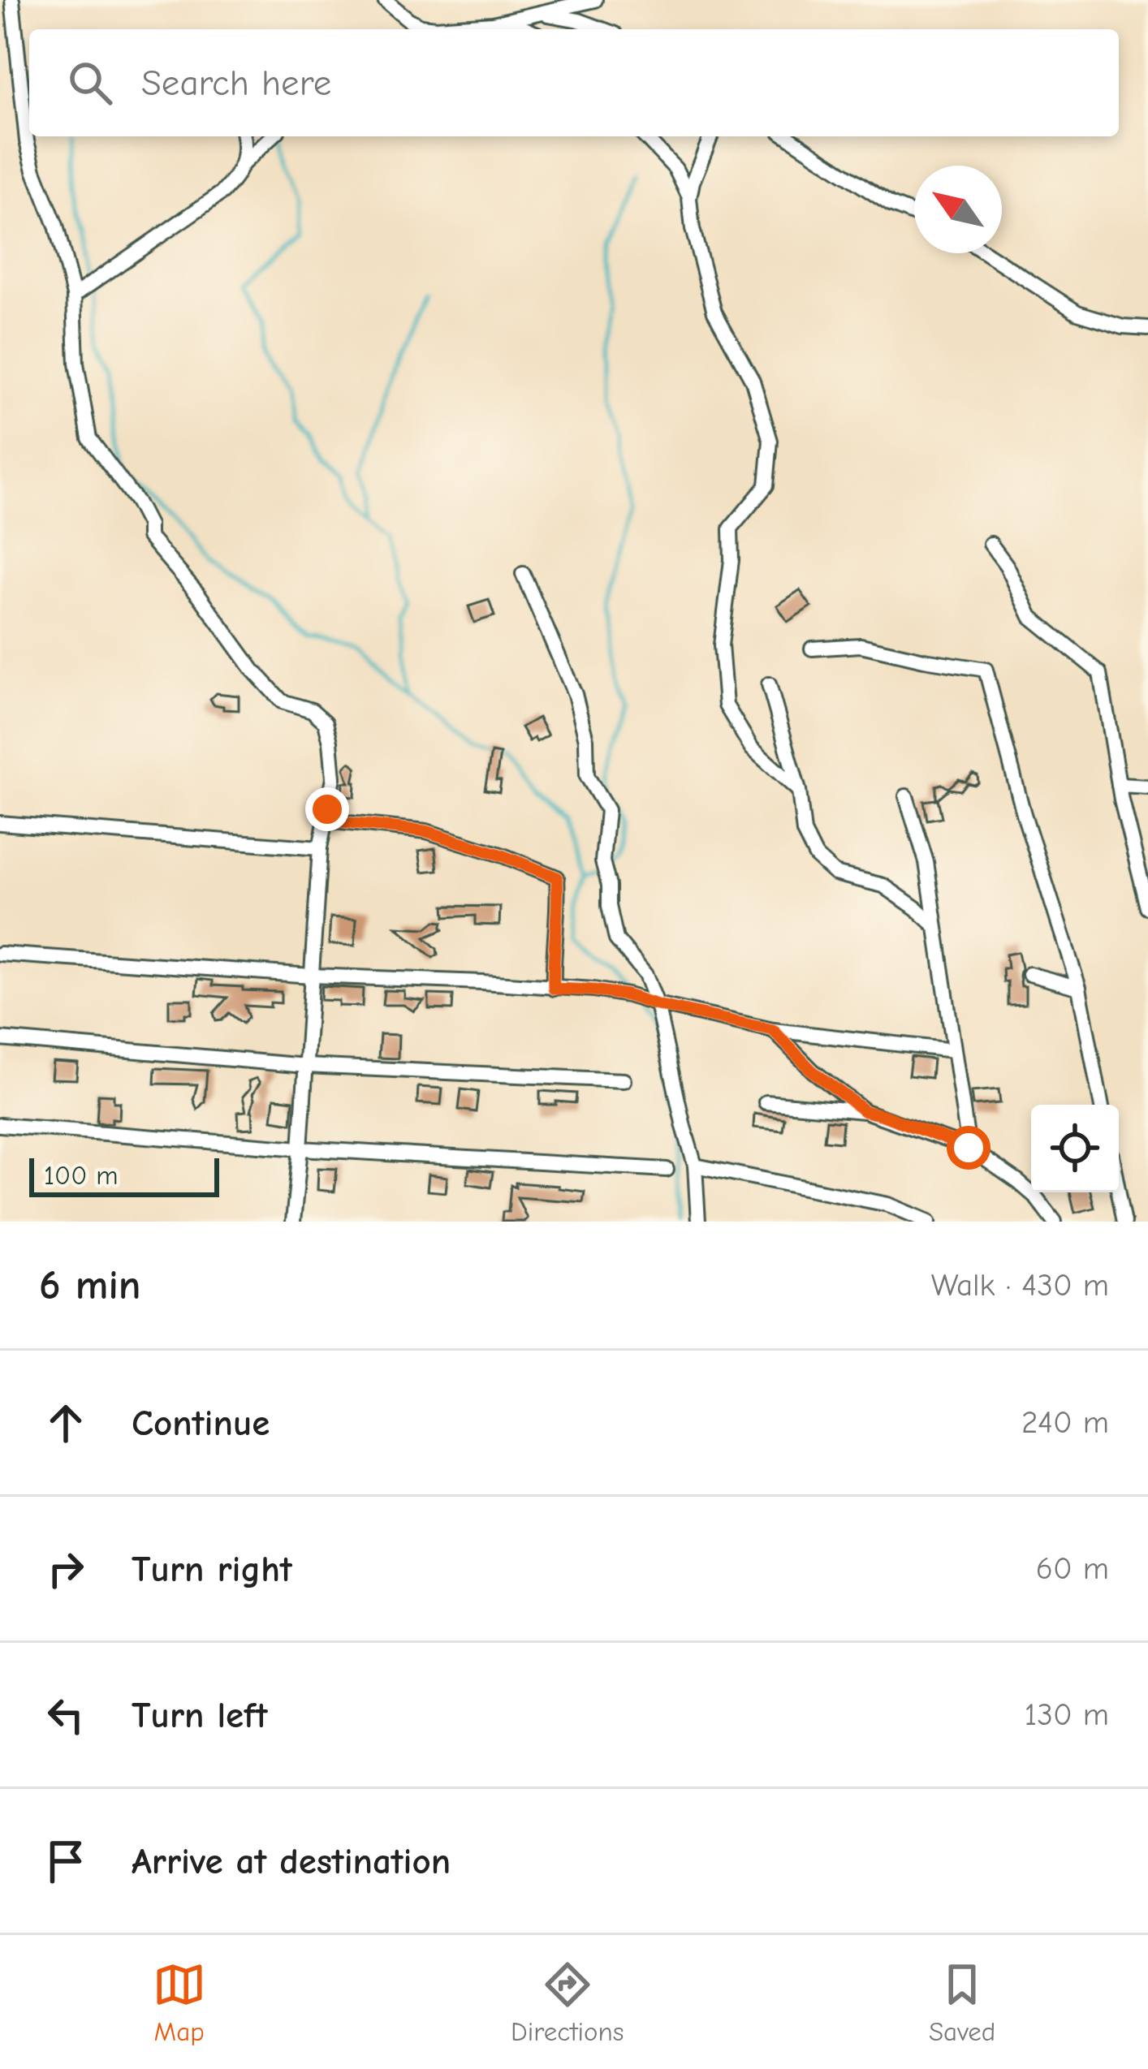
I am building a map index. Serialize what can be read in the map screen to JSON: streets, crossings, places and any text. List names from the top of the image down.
{
  "scale_bar": "100 m",
  "north": "top left",
  "page": {
    "search": "Search here",
    "scale": "100 m",
    "heading": ["6 min", "Walk · 430 m"],
    "list": [
      ["Continue", "240 m"],
      ["Turn right", "60 m"],
      ["Turn left", "130 m"],
      "Arrive at destination"
    ],
    "nav": ["Map", "Directions", "Saved"]
  }
}
